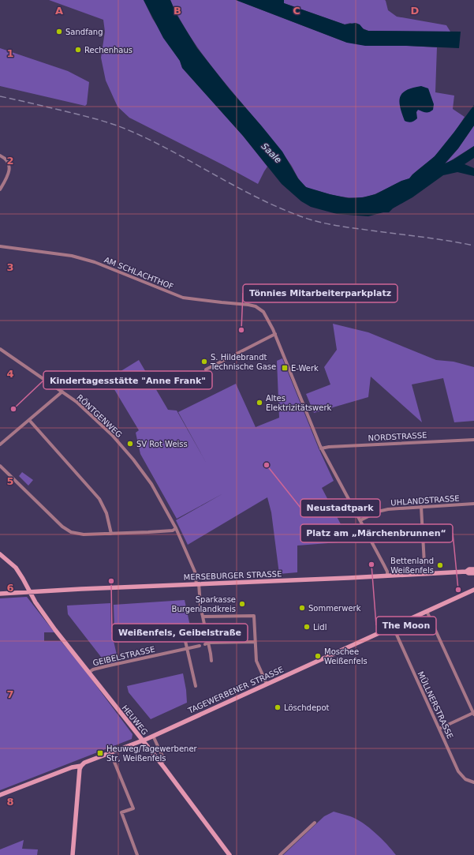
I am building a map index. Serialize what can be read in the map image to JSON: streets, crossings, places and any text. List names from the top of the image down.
{
  "streets": {
    "street": [
      "AM SCHLACHTHOF",
      "RÖNTGENWEG",
      "NORDSTRASSE",
      "UHLANDSTRASSE",
      "MERSEBURGER STRASSE",
      "GEIBELSTRASSE",
      "TAGEWERBENER STRASSE",
      "MÜLLNERSTRASSE",
      "HEUWEG"
    ]
  },
  "crossings": [
    ["AM SCHLACHTHOF", "NORDSTRASSE"],
    ["AM SCHLACHTHOF", "UHLANDSTRASSE"],
    ["AM SCHLACHTHOF", "MERSEBURGER STRASSE"],
    ["RÖNTGENWEG", "MERSEBURGER STRASSE"],
    ["MERSEBURGER STRASSE", "HEUWEG"],
    ["GEIBELSTRASSE", "HEUWEG"],
    ["TAGEWERBENER STRASSE", "MÜLLNERSTRASSE"],
    ["TAGEWERBENER STRASSE", "HEUWEG"]
  ],
  "water": ["Saale"],
  "places": {
    "other": [
      "Sandfang",
      "Rechenhaus",
      "Tönnies Mitarbeiterparkplatz",
      "S. Hildebrandt Technische Gase",
      "Altes Elektrizitätswerk",
      "Kindertagesstätte \"Anne Frank\"",
      "SV Rot Weiss",
      "Neustadtpark",
      "The Moon",
      "Bettenland Weißenfels",
      "Weißenfels, Geibelstraße",
      "Platz am „Märchenbrunnen“",
      "Sparkasse Burgenlandkreis",
      "Sommerwerk",
      "Lidl",
      "Moschee Weißenfels",
      "Löschdepot"
    ],
    "transit": ["E-Werk", "Heuweg/Tagewerbener Str, Weißenfels"]
  },
  "grid": {
    "columns": [
      "A",
      "B",
      "C",
      "D"
    ],
    "rows": [
      "1",
      "2",
      "3",
      "4",
      "5",
      "6",
      "7",
      "8"
    ]
  }
}
